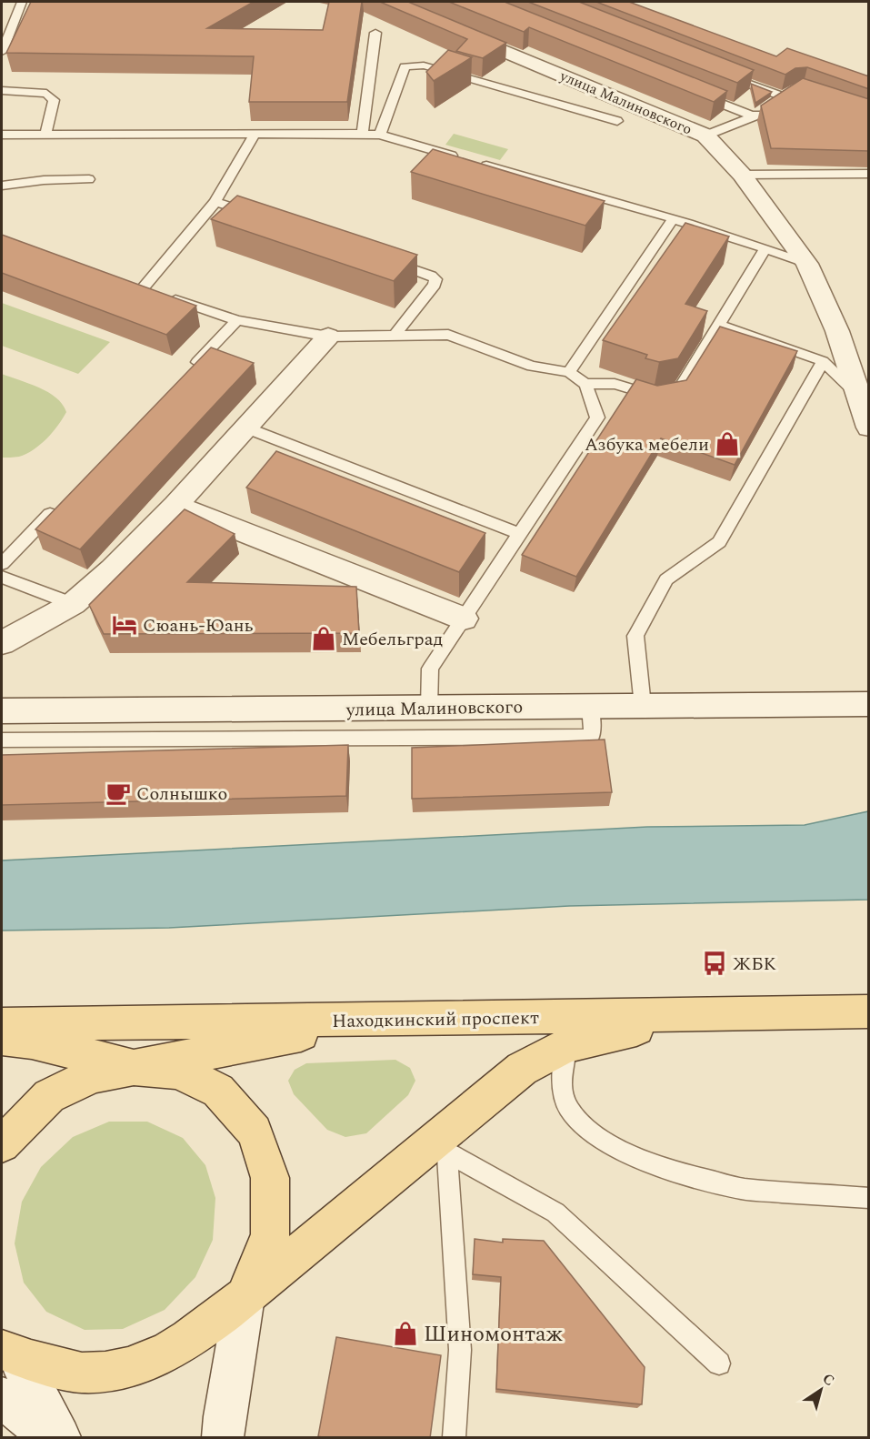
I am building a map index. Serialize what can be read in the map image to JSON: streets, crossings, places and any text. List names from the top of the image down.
{
  "streets": {
    "main road": ["Находкинский проспект"],
    "street": ["улица Малиновского"]
  },
  "places": {
    "shop": ["Азбука мебели", "Мебельград", "Шиномонтаж"],
    "hotel": ["Сюань-Юань"],
    "cafe": ["Солнышко"],
    "bus stop": ["ЖБК"]
  },
  "north": "top right"
}
